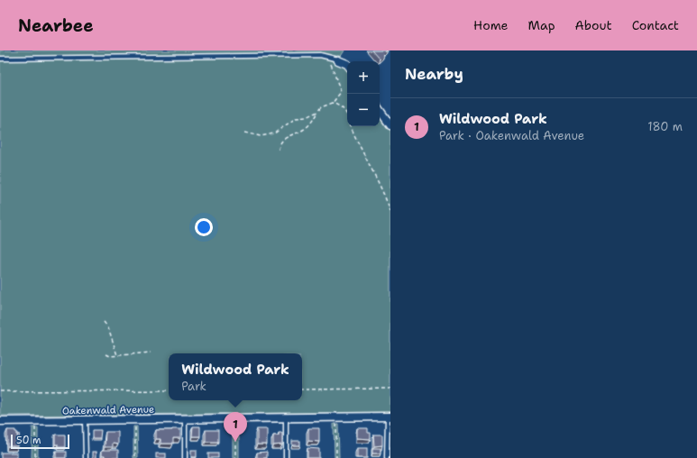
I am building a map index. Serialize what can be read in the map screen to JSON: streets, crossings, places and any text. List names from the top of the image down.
{
  "streets": {
    "street": ["Oakenwald Avenue"]
  },
  "scale_bar": "50 m",
  "page": {
    "header": "Nearbee",
    "nav": [
      "Home",
      "Map",
      "About",
      "Contact"
    ],
    "heading": "Nearby",
    "map_buttons": ["+", "−"],
    "list": [
      {
        "mark": "1",
        "name": "Wildwood Park",
        "note": "Park · Oakenwald Avenue",
        "value": "180 m"
      }
    ],
    "popup": ["Wildwood Park", "Park"],
    "pins": "1",
    "scale": "50 m"
  }
}
